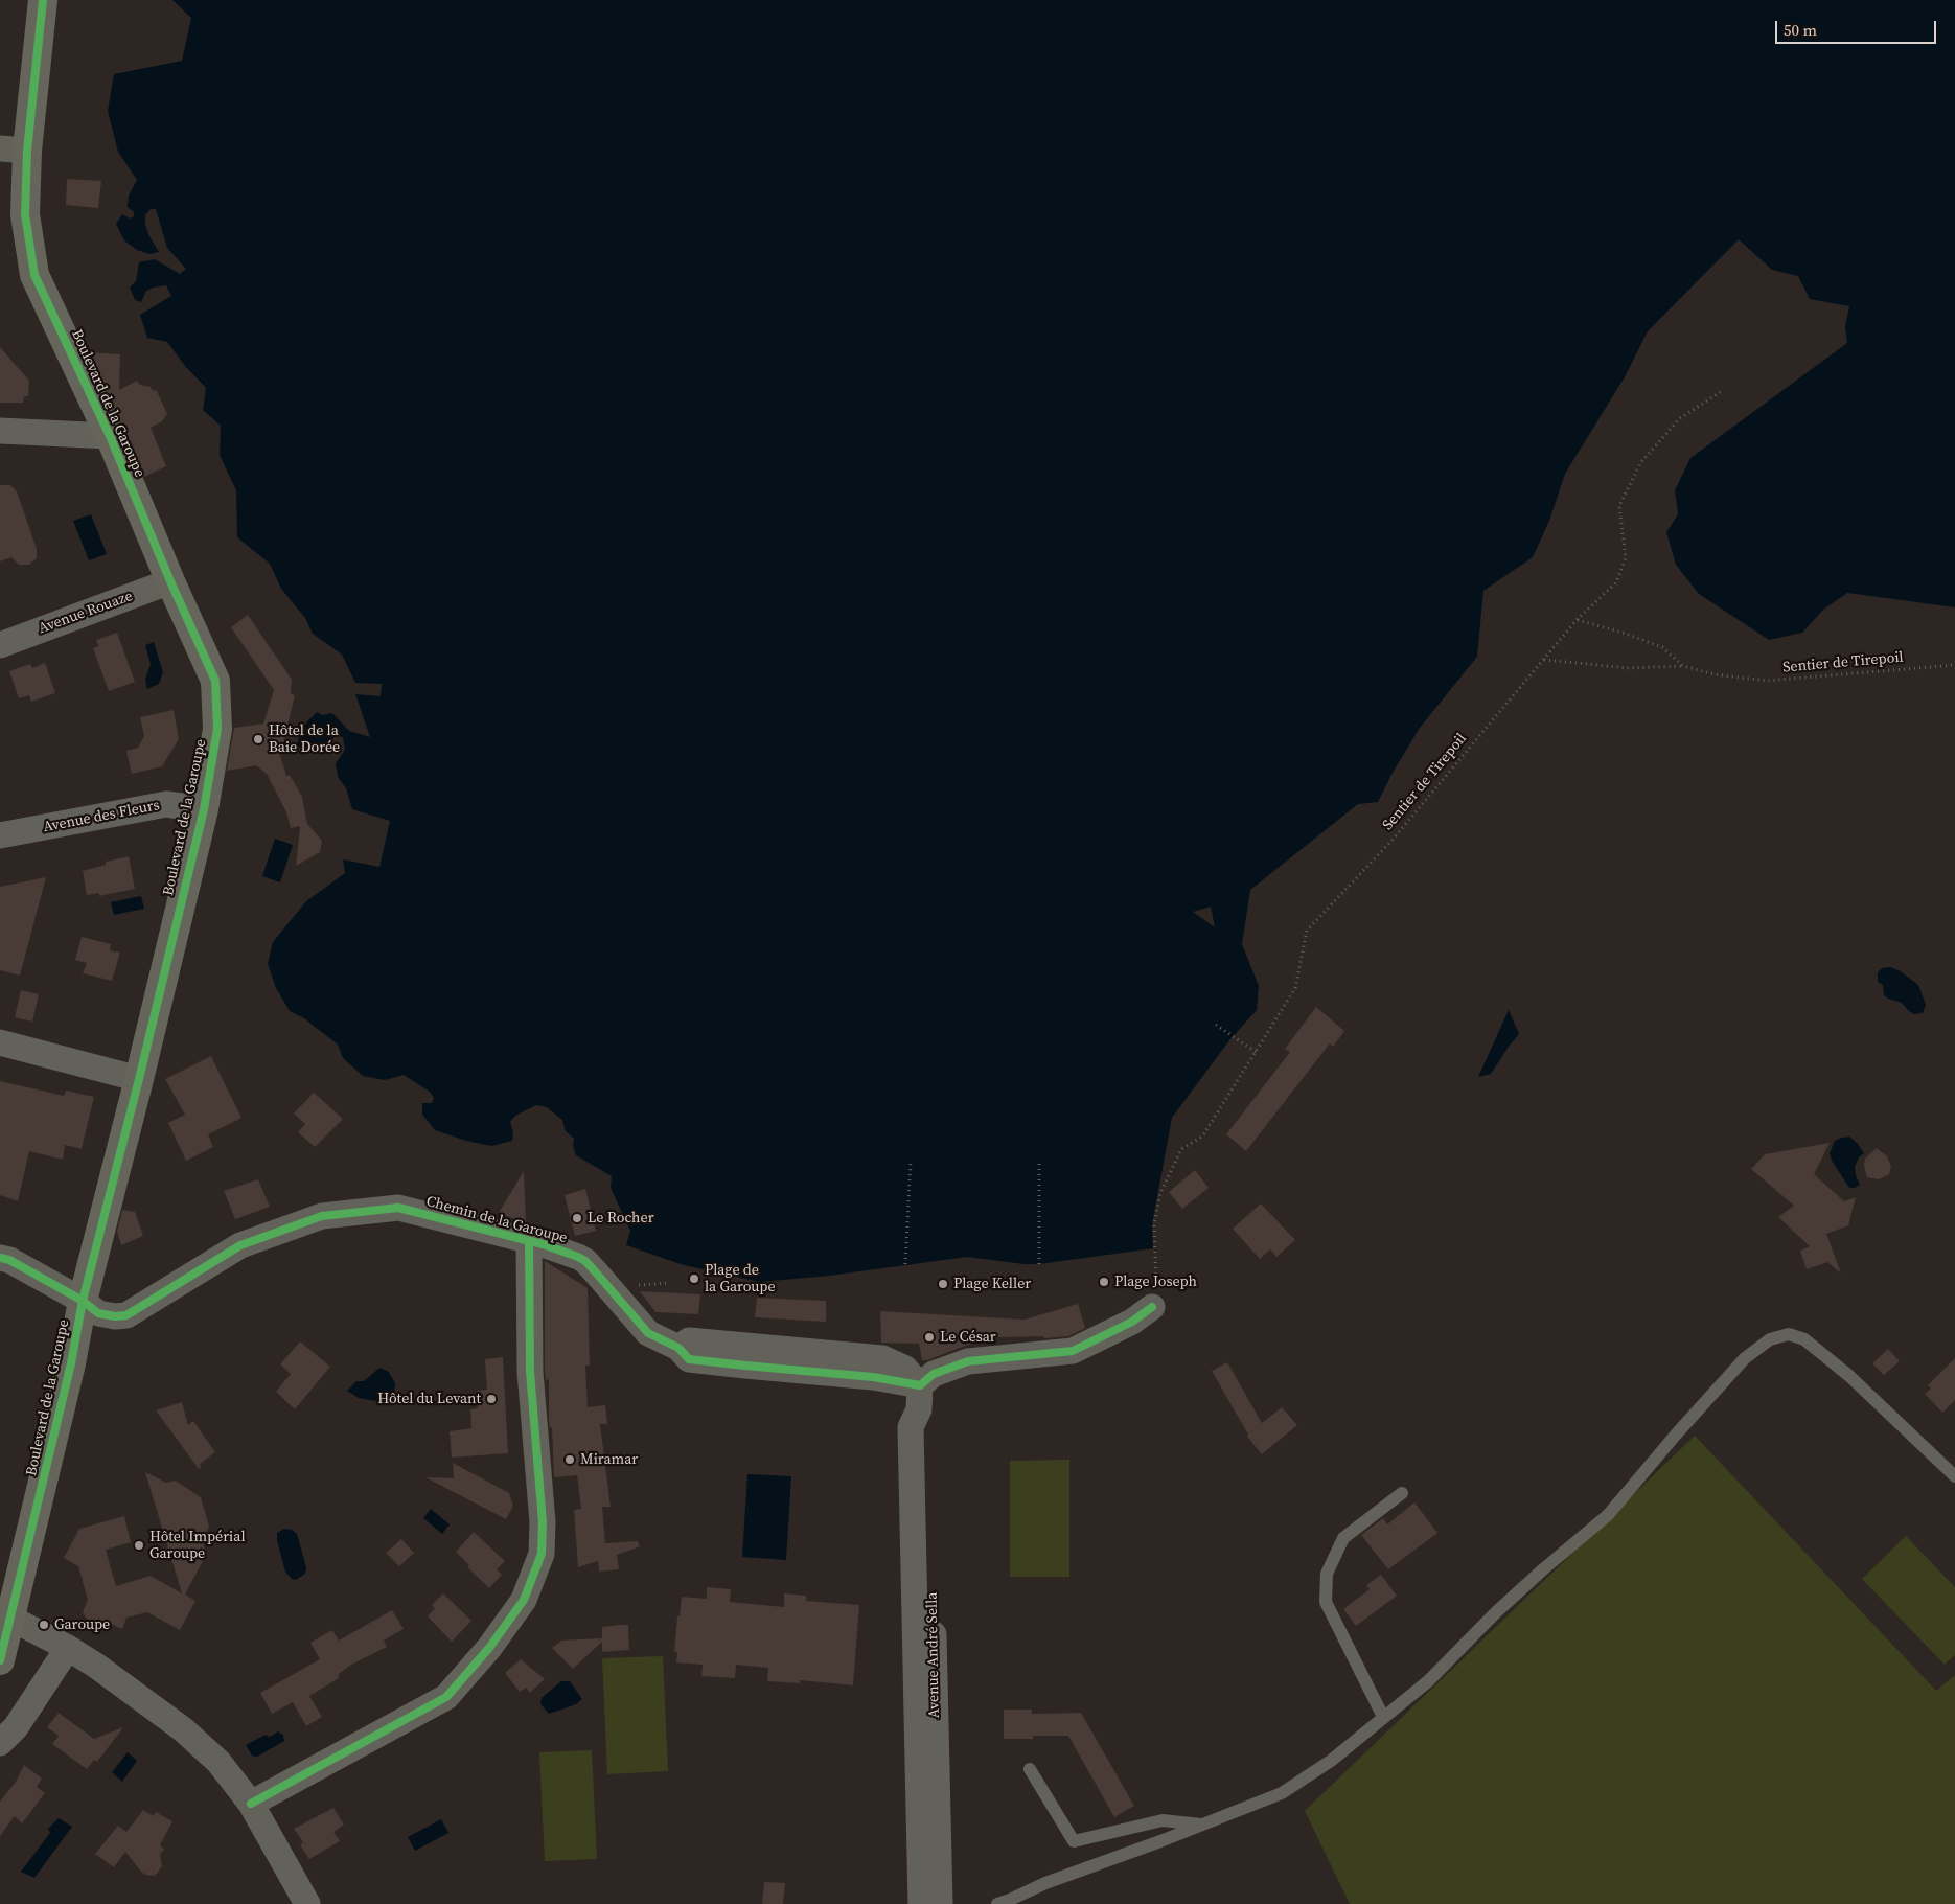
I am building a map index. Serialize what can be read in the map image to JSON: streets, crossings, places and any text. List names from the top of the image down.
{
  "streets": {
    "street": [
      "Boulevard de la Garoupe",
      "Avenue Rouaze",
      "Avenue des Fleurs",
      "Chemin de la Garoupe",
      "Avenue André Sella"
    ],
    "path": ["Sentier de Tirepoil"]
  },
  "crossings": [
    ["Boulevard de la Garoupe", "Avenue Rouaze"],
    ["Boulevard de la Garoupe", "Avenue des Fleurs"],
    ["Boulevard de la Garoupe", "Chemin de la Garoupe"],
    ["Chemin de la Garoupe", "Avenue André Sella"]
  ],
  "places": [
    "Hôtel de la Baie Dorée",
    "Le Rocher",
    "Plage de la Garoupe",
    "Plage Joseph",
    "Plage Keller",
    "Le César",
    "Hôtel du Levant",
    "Miramar",
    "Hôtel Impérial Garoupe",
    "Garoupe"
  ],
  "scale_bar": "50 m"
}
